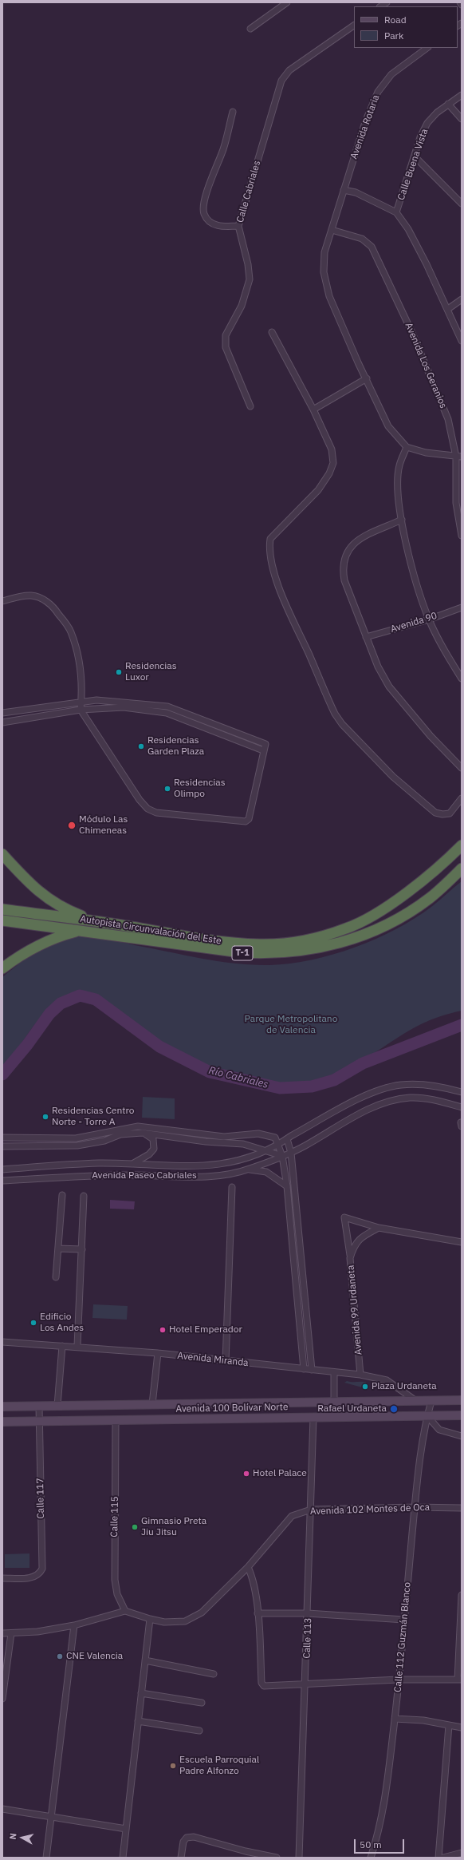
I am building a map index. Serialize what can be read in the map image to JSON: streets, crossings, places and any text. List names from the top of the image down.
{
  "streets": {
    "highway": ["Autopista Circunvalación del Este", "T-1"],
    "main road": ["Avenida 100 Bolívar Norte"],
    "street": [
      "Avenida Rotaria",
      "Calle Buena Vista",
      "Calle Cabriales",
      "Avenida Los Geranios",
      "Avenida 90",
      "Avenida Paseo Cabriales",
      "Avenida 99 Urdaneta",
      "Avenida Miranda",
      "Calle 117",
      "Avenida 102 Montes de Oca",
      "Calle 115",
      "Calle 112 Guzmán Blanco",
      "Calle 113"
    ]
  },
  "crossings": [
    ["Avenida Rotaria", "Avenida Los Geranios"],
    ["Avenida 99 Urdaneta", "Avenida Miranda"],
    ["Avenida Miranda", "Avenida 100 Bolívar Norte"],
    ["Avenida 100 Bolívar Norte", "Calle 117"],
    ["Avenida 100 Bolívar Norte", "Calle 115"],
    ["Avenida 100 Bolívar Norte", "Calle 112 Guzmán Blanco"],
    ["Avenida 100 Bolívar Norte", "Calle 113"],
    ["Avenida 102 Montes de Oca", "Calle 115"],
    ["Avenida 102 Montes de Oca", "Calle 112 Guzmán Blanco"],
    ["Avenida 102 Montes de Oca", "Calle 113"]
  ],
  "water": ["Río Cabriales"],
  "parks": ["Parque Metropolitano de Valencia"],
  "places": [
    "Residencias Luxor",
    "Residencias Garden Plaza",
    "Residencias Olimpo",
    "Módulo Las Chimeneas",
    "Residencias Centro Norte - Torre A",
    "Edificio Los Andes",
    "Hotel Emperador",
    "Plaza Urdaneta",
    "Rafael Urdaneta",
    "Hotel Palace",
    "Gimnasio Preta Jiu Jitsu",
    "CNE Valencia",
    "Escuela Parroquial Padre Alfonzo"
  ],
  "legend": ["Road", "Park"],
  "scale_bar": "50 m",
  "north": "left"
}
